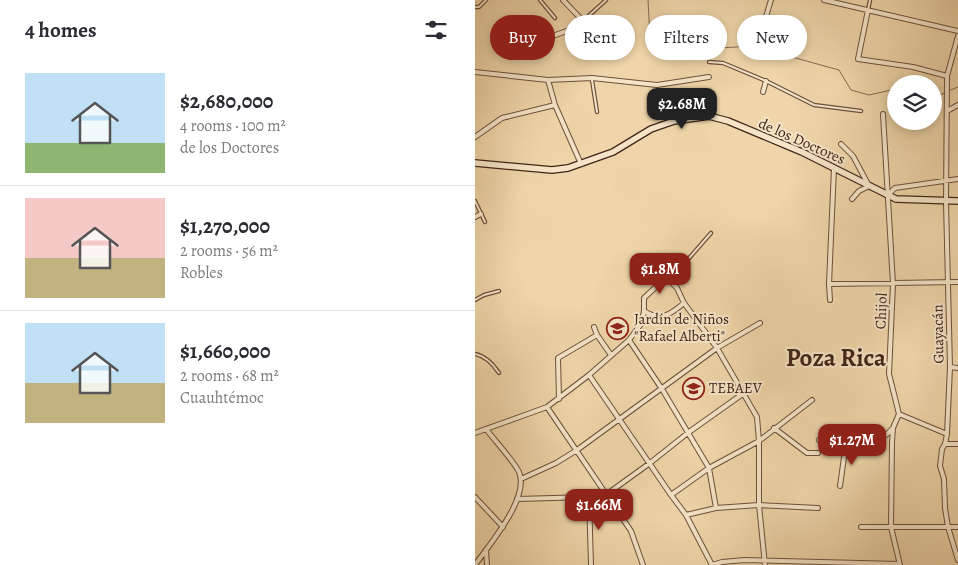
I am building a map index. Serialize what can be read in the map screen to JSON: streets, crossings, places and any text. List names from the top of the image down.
{
  "streets": {
    "street": ["de los Doctores", "Chijol", "Guayacán"]
  },
  "crossings": [
    ["de los Doctores", "Chijol"],
    ["de los Doctores", "Guayacán"]
  ],
  "districts": ["Poza Rica"],
  "places": {
    "school or university": ["Jardín de Niños \"Rafael Alberti\"", "TEBAEV"]
  },
  "page": {
    "heading": "4 homes",
    "chip": [
      "Buy",
      "Rent",
      "Filters",
      "New"
    ],
    "list": [
      {
        "name": "$2,680,000",
        "note": "4 rooms · 100 m² · de los Doctores"
      },
      {
        "name": "$1,270,000",
        "note": "2 rooms · 56 m² · Robles"
      },
      {
        "name": "$1,660,000",
        "note": "2 rooms · 68 m² · Cuauhtémoc"
      }
    ],
    "price": [
      "$2.68M",
      "$1.8M",
      "$1.27M",
      "$1.66M"
    ]
  }
}
